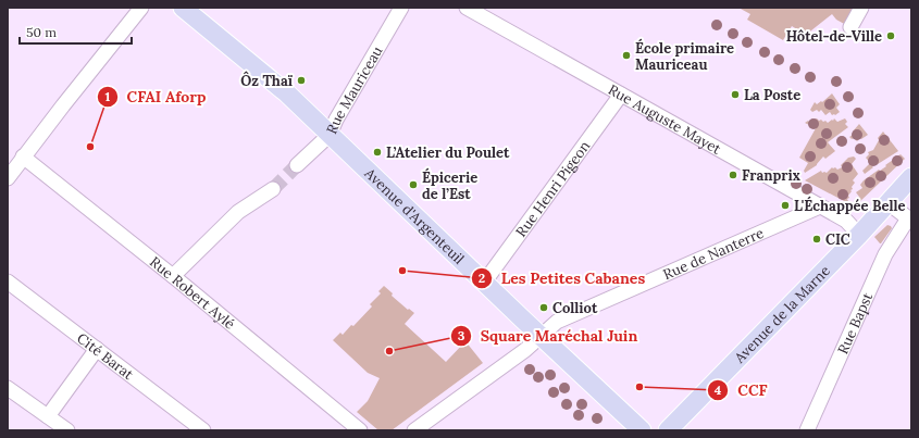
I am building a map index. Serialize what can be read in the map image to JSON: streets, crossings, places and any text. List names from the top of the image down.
{
  "streets": {
    "main road": ["Avenue d'Argenteuil", "Avenue de la Marne"],
    "street": [
      "Rue Mauriceau",
      "Rue Auguste Mayet",
      "Rue Henri Pigeon",
      "Rue de Nanterre",
      "Rue Robert Aylé",
      "Rue Bapst",
      "Cité Barat"
    ]
  },
  "crossings": [
    ["Rue Mauriceau", "Avenue d'Argenteuil"],
    ["Rue Auguste Mayet", "Rue Henri Pigeon"],
    ["Rue Auguste Mayet", "Rue de Nanterre"],
    ["Rue Auguste Mayet", "Avenue de la Marne"],
    ["Rue Henri Pigeon", "Avenue d'Argenteuil"],
    ["Avenue d'Argenteuil", "Rue de Nanterre"]
  ],
  "places": [
    "Hôtel-de-Ville",
    "École primaire Mauriceau",
    "Ôz Thaï",
    "La Poste",
    "CFAI Aforp",
    "L’Atelier du Poulet",
    "Franprix",
    "Épicerie de l’Est",
    "L'Échappée Belle",
    "CIC",
    "Les Petites Cabanes",
    "Colliot",
    "Square Maréchal Juin",
    "CCF"
  ],
  "scale_bar": "50 m"
}
